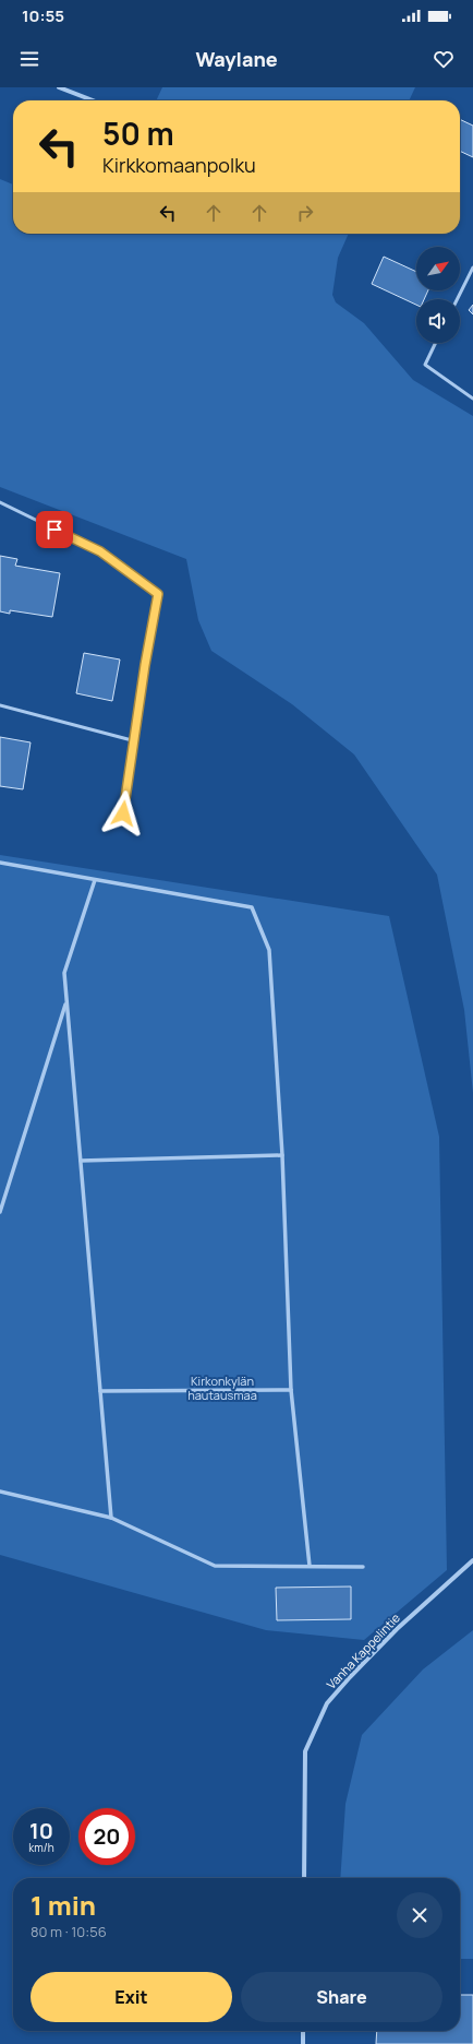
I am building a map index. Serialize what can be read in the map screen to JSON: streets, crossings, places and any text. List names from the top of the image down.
{
  "streets": {
    "street": ["Vanha Kappelintie"]
  },
  "parks": ["Kirkonkylän hautausmaa"],
  "north": "top right",
  "page": {
    "status": "10:55",
    "header": "Waylane",
    "turn": ["50 m", "Kirkkomaanpolku"],
    "speed": "10 km/h",
    "limit": "20",
    "heading": ["1 min", "80 m · 10:56"],
    "buttons": ["Exit", "Share"]
  }
}
